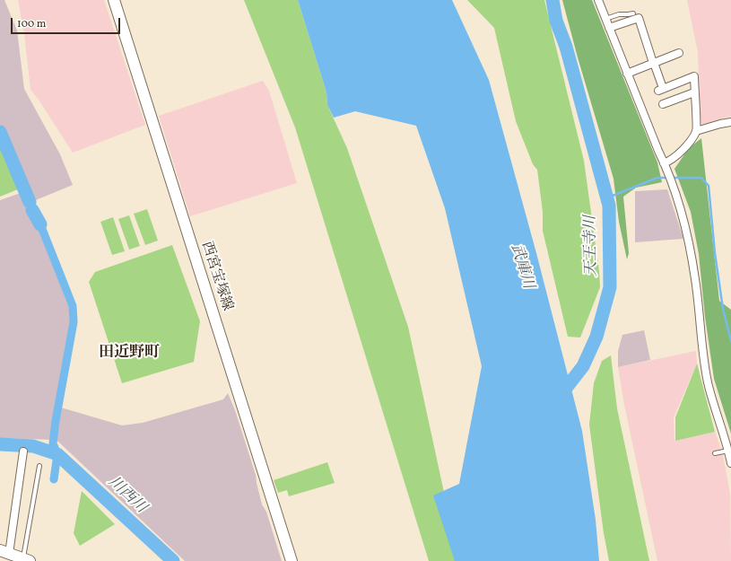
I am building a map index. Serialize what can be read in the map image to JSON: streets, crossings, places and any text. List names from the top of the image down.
{
  "streets": {
    "main road": ["西宮宝塚線"]
  },
  "districts": ["田近野町"],
  "water": ["天王寺川", "武庫川", "川西川"],
  "scale_bar": "100 m"
}
